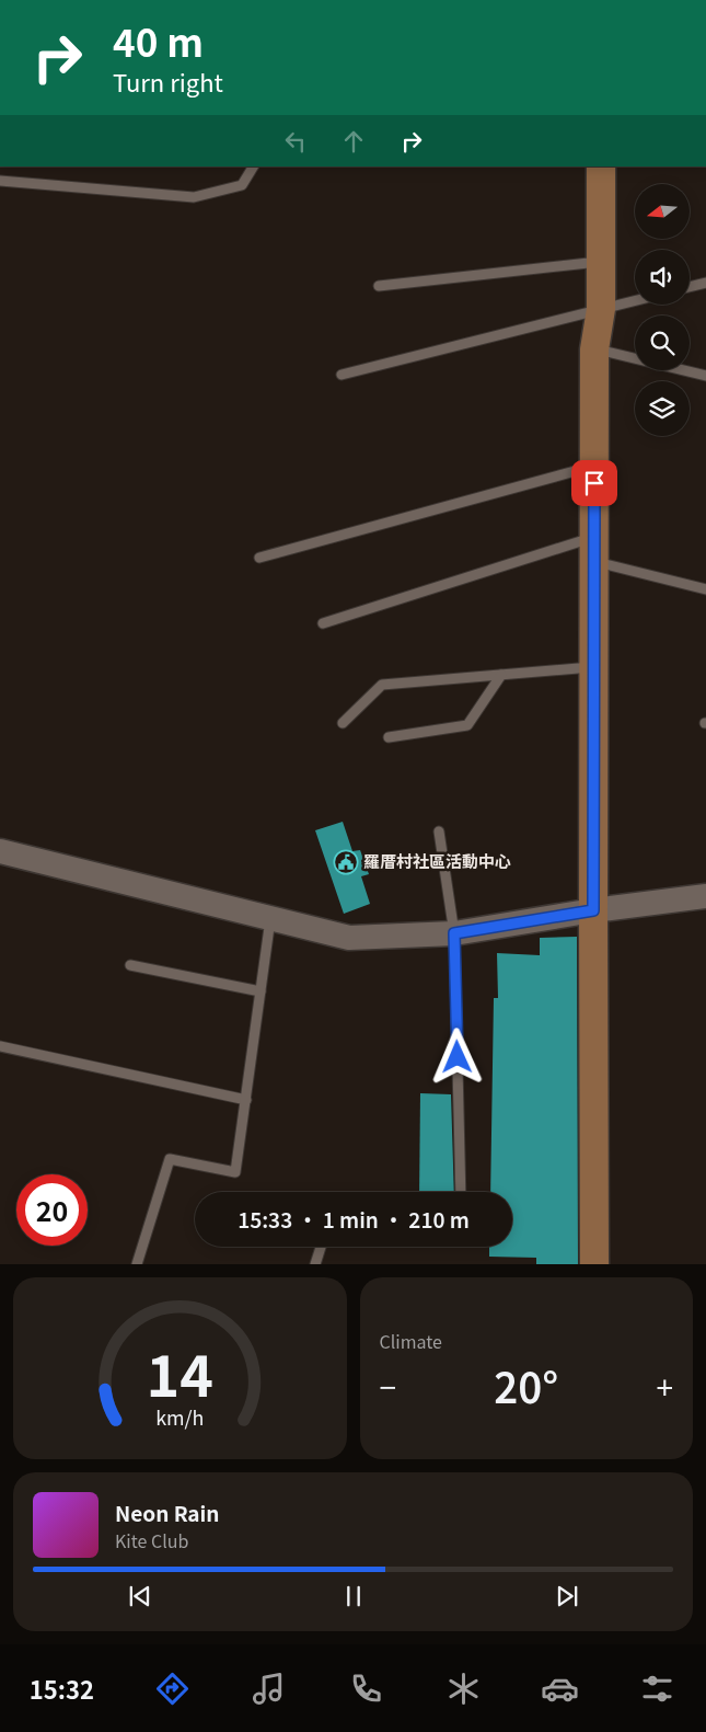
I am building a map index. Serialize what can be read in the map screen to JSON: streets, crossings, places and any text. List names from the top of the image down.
{
  "places": {
    "public building": ["羅厝村社區活動中心"]
  },
  "north": "left",
  "page": {
    "turn": ["40 m", "Turn right"],
    "limit": "20",
    "trip": "15:33 · 1 min · 210 m",
    "tile": "Climate",
    "heat": ["−", "20°", "+"],
    "song": ["Neon Rain", "Kite Club"],
    "tabs": "15:32",
    "gauge": ["14", "km/h"]
  }
}
